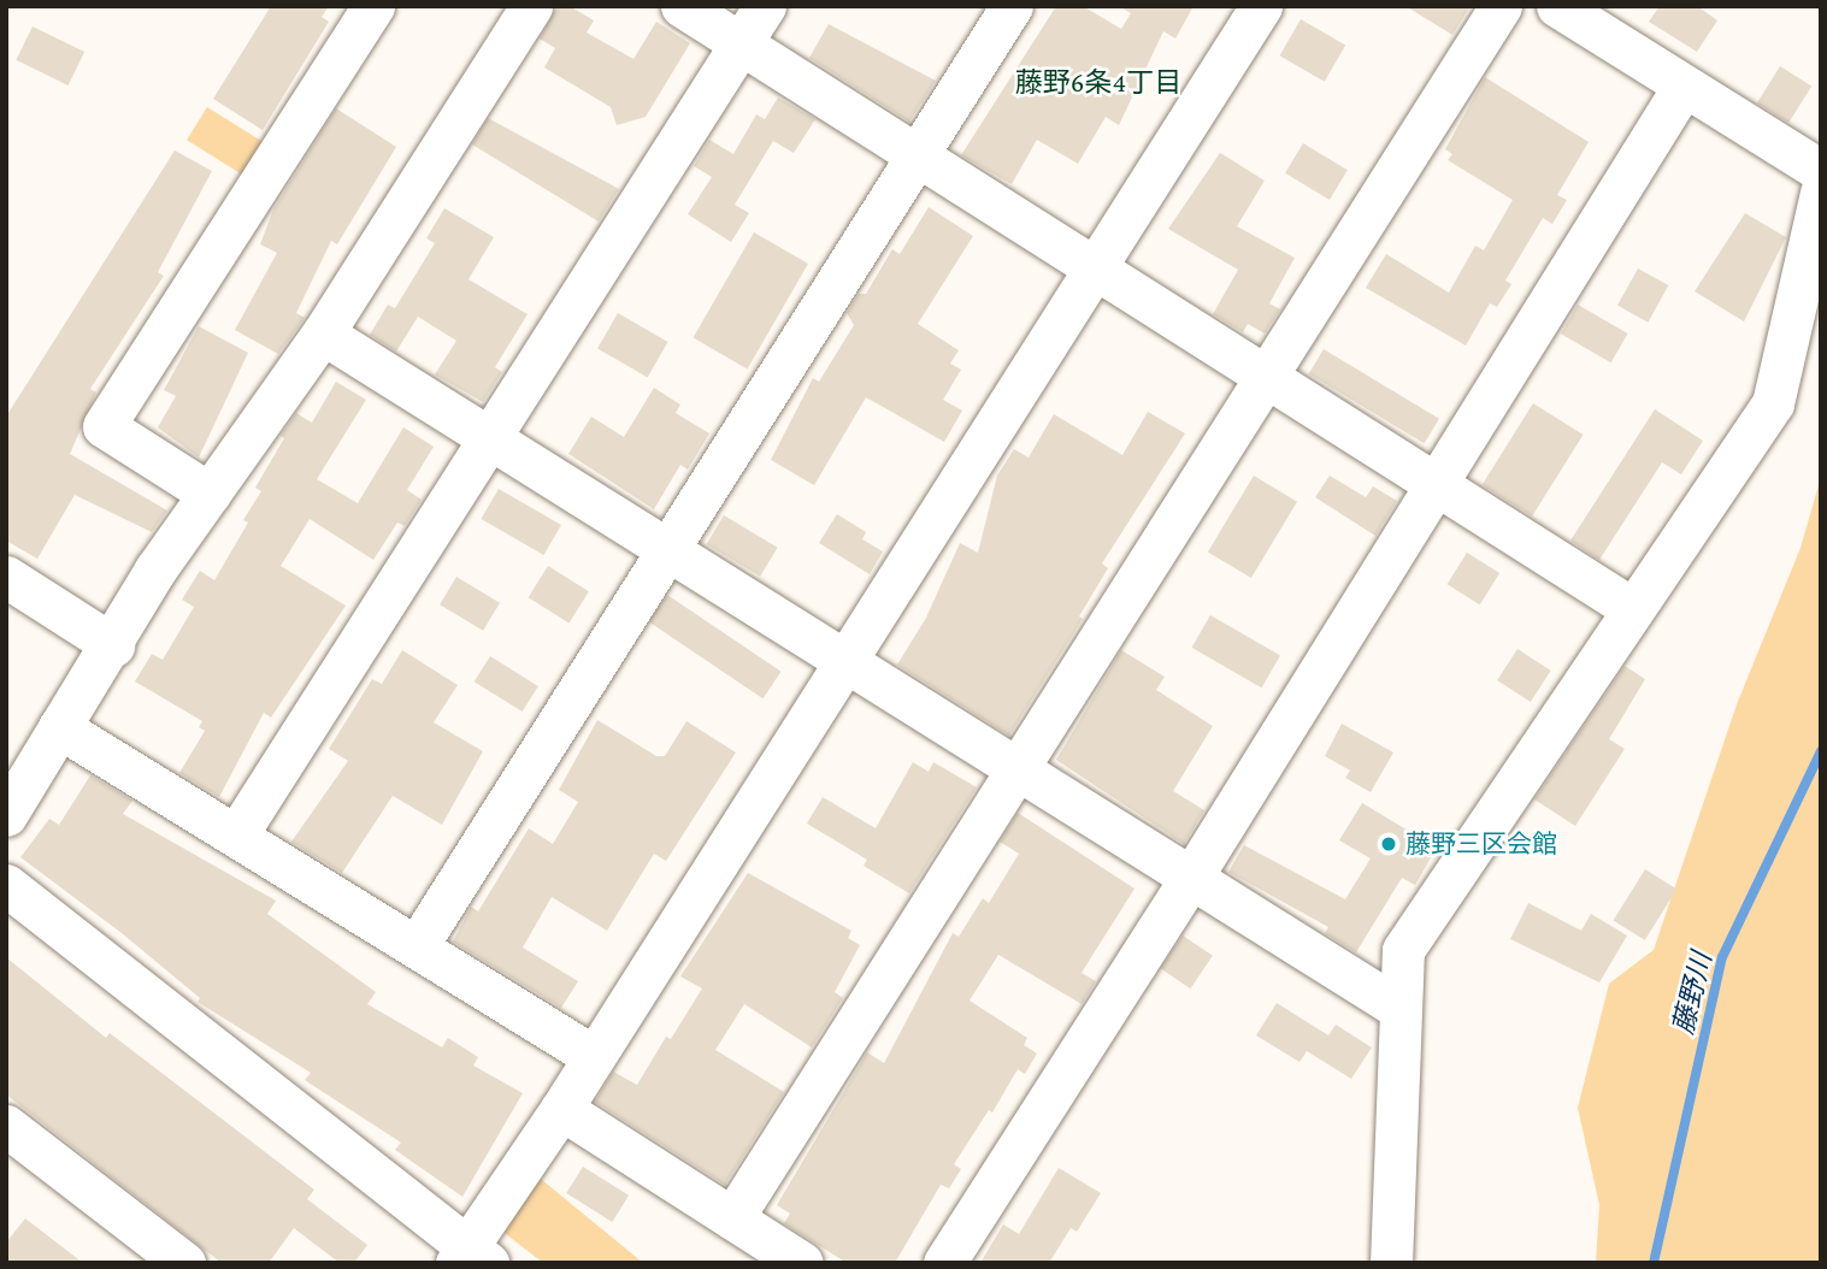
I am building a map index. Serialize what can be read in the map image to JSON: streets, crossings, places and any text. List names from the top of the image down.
{
  "districts": ["藤野6条4丁目"],
  "water": ["藤野川"],
  "places": ["藤野三区会館"]
}
